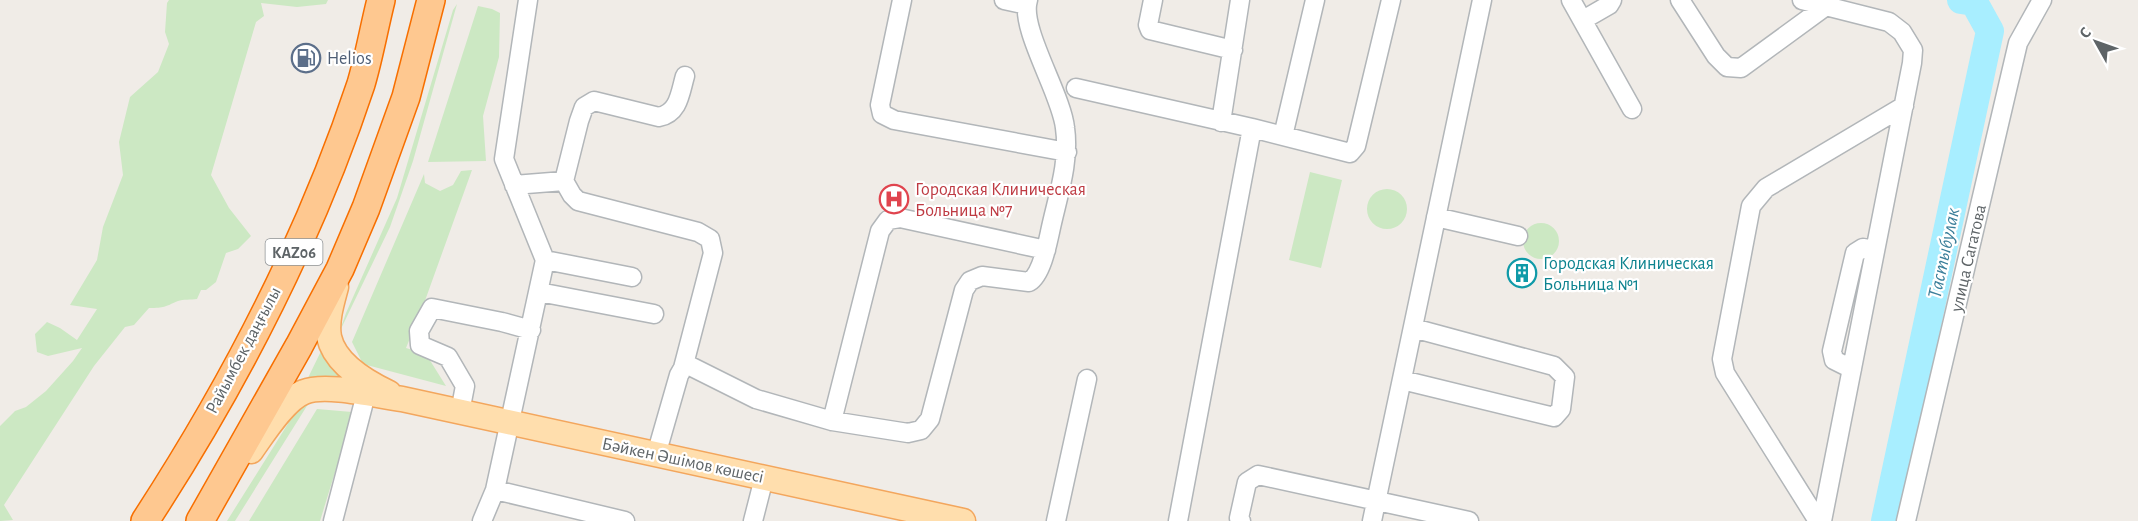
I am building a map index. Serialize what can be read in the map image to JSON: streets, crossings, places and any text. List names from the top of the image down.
{
  "streets": {
    "highway": ["KАZ06", "Райымбек даңғылы"],
    "main road": ["Бәйкен Әшімов көшесі"],
    "street": ["улица Сагатова"]
  },
  "water": ["Тастыбулак"],
  "places": {
    "fuel station": ["Helios"],
    "hospital": ["Городская Клиническая Больница №7"],
    "building": ["Городская Клиническая Больница №1"]
  },
  "north": "top left"
}
